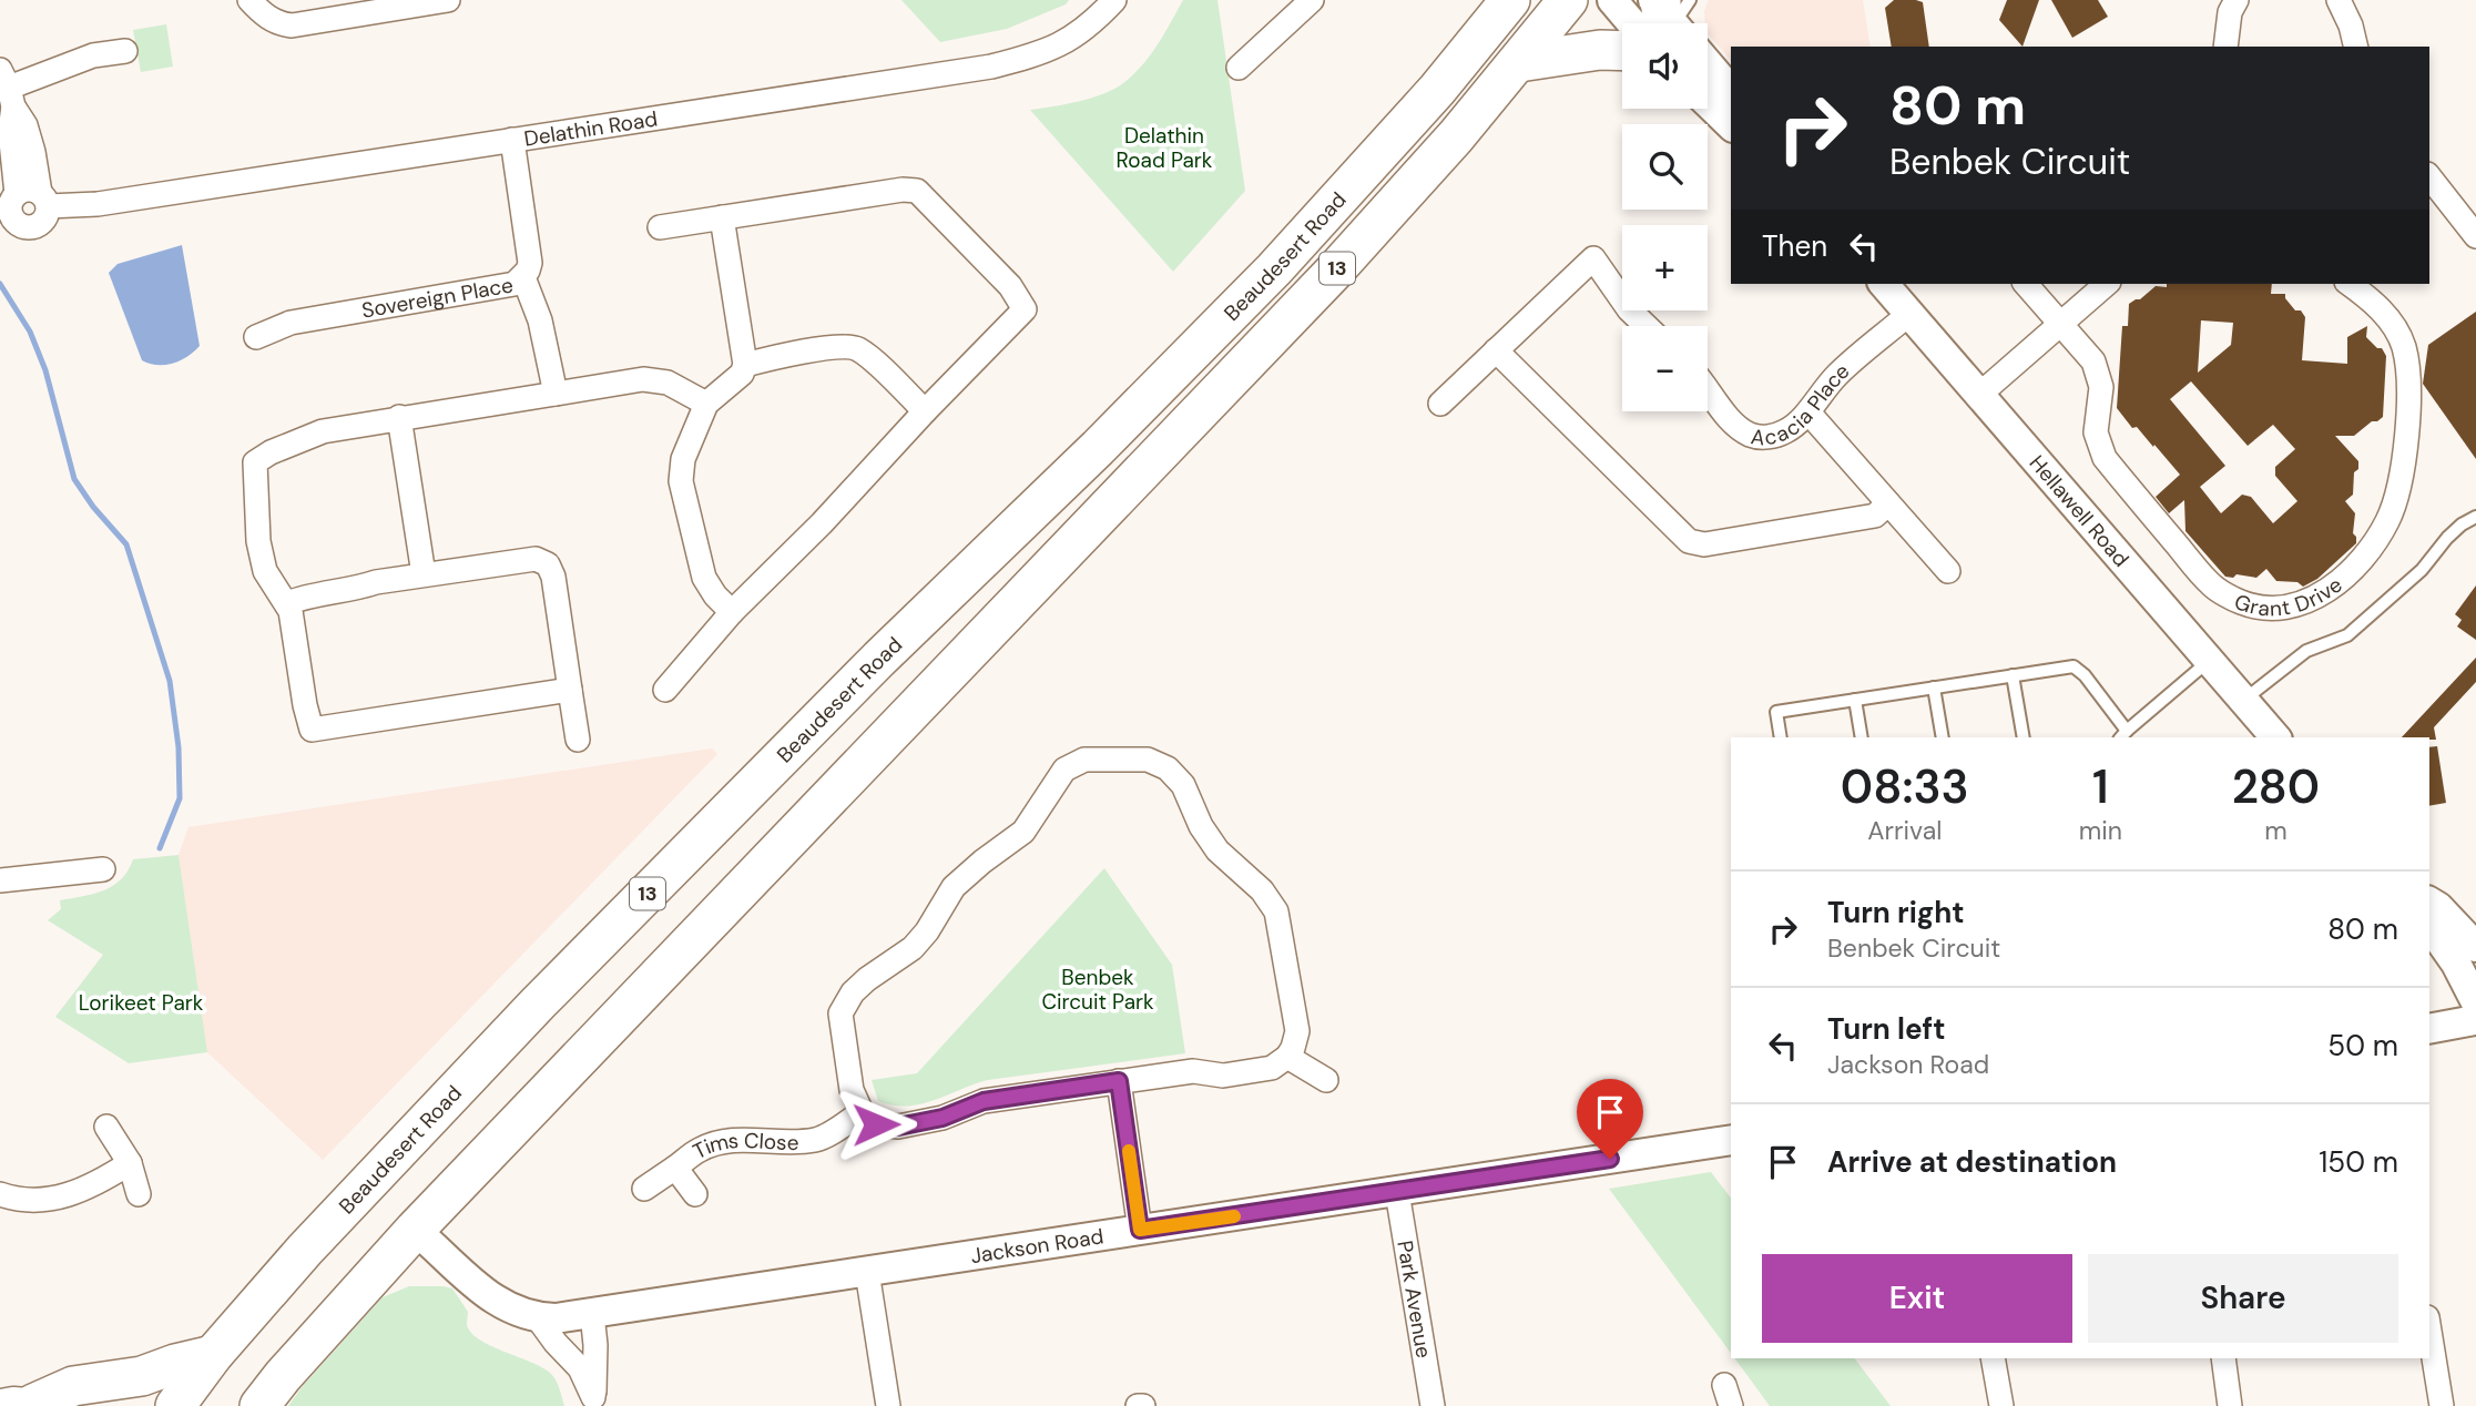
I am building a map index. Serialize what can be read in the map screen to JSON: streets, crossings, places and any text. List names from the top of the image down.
{
  "streets": {
    "highway": ["Beaudesert Road", "13"],
    "street": [
      "Delathin Road",
      "Sovereign Place",
      "Acacia Place",
      "Hellawell Road",
      "Grant Drive",
      "Tims Close",
      "Jackson Road",
      "Park Avenue"
    ]
  },
  "crossings": [
    ["Delathin Road", "Sovereign Place"],
    ["Beaudesert Road", "Jackson Road"],
    ["Acacia Place", "Hellawell Road"],
    ["Jackson Road", "Park Avenue"]
  ],
  "parks": ["Delathin Road Park", "Benbek Circuit Park", "Lorikeet Park"],
  "page": {
    "map_buttons": ["+", "−"],
    "turn": ["80 m", "Benbek Circuit"],
    "then": "Then",
    "eta": [
      "08:33",
      "Arrival",
      "1",
      "min",
      "280",
      "m"
    ],
    "list": [
      {
        "name": "Turn right",
        "note": "Benbek Circuit",
        "value": "80 m"
      },
      {
        "name": "Turn left",
        "note": "Jackson Road",
        "value": "50 m"
      },
      {
        "name": "Arrive at destination",
        "value": "150 m"
      }
    ],
    "buttons": ["Exit", "Share"]
  }
}
